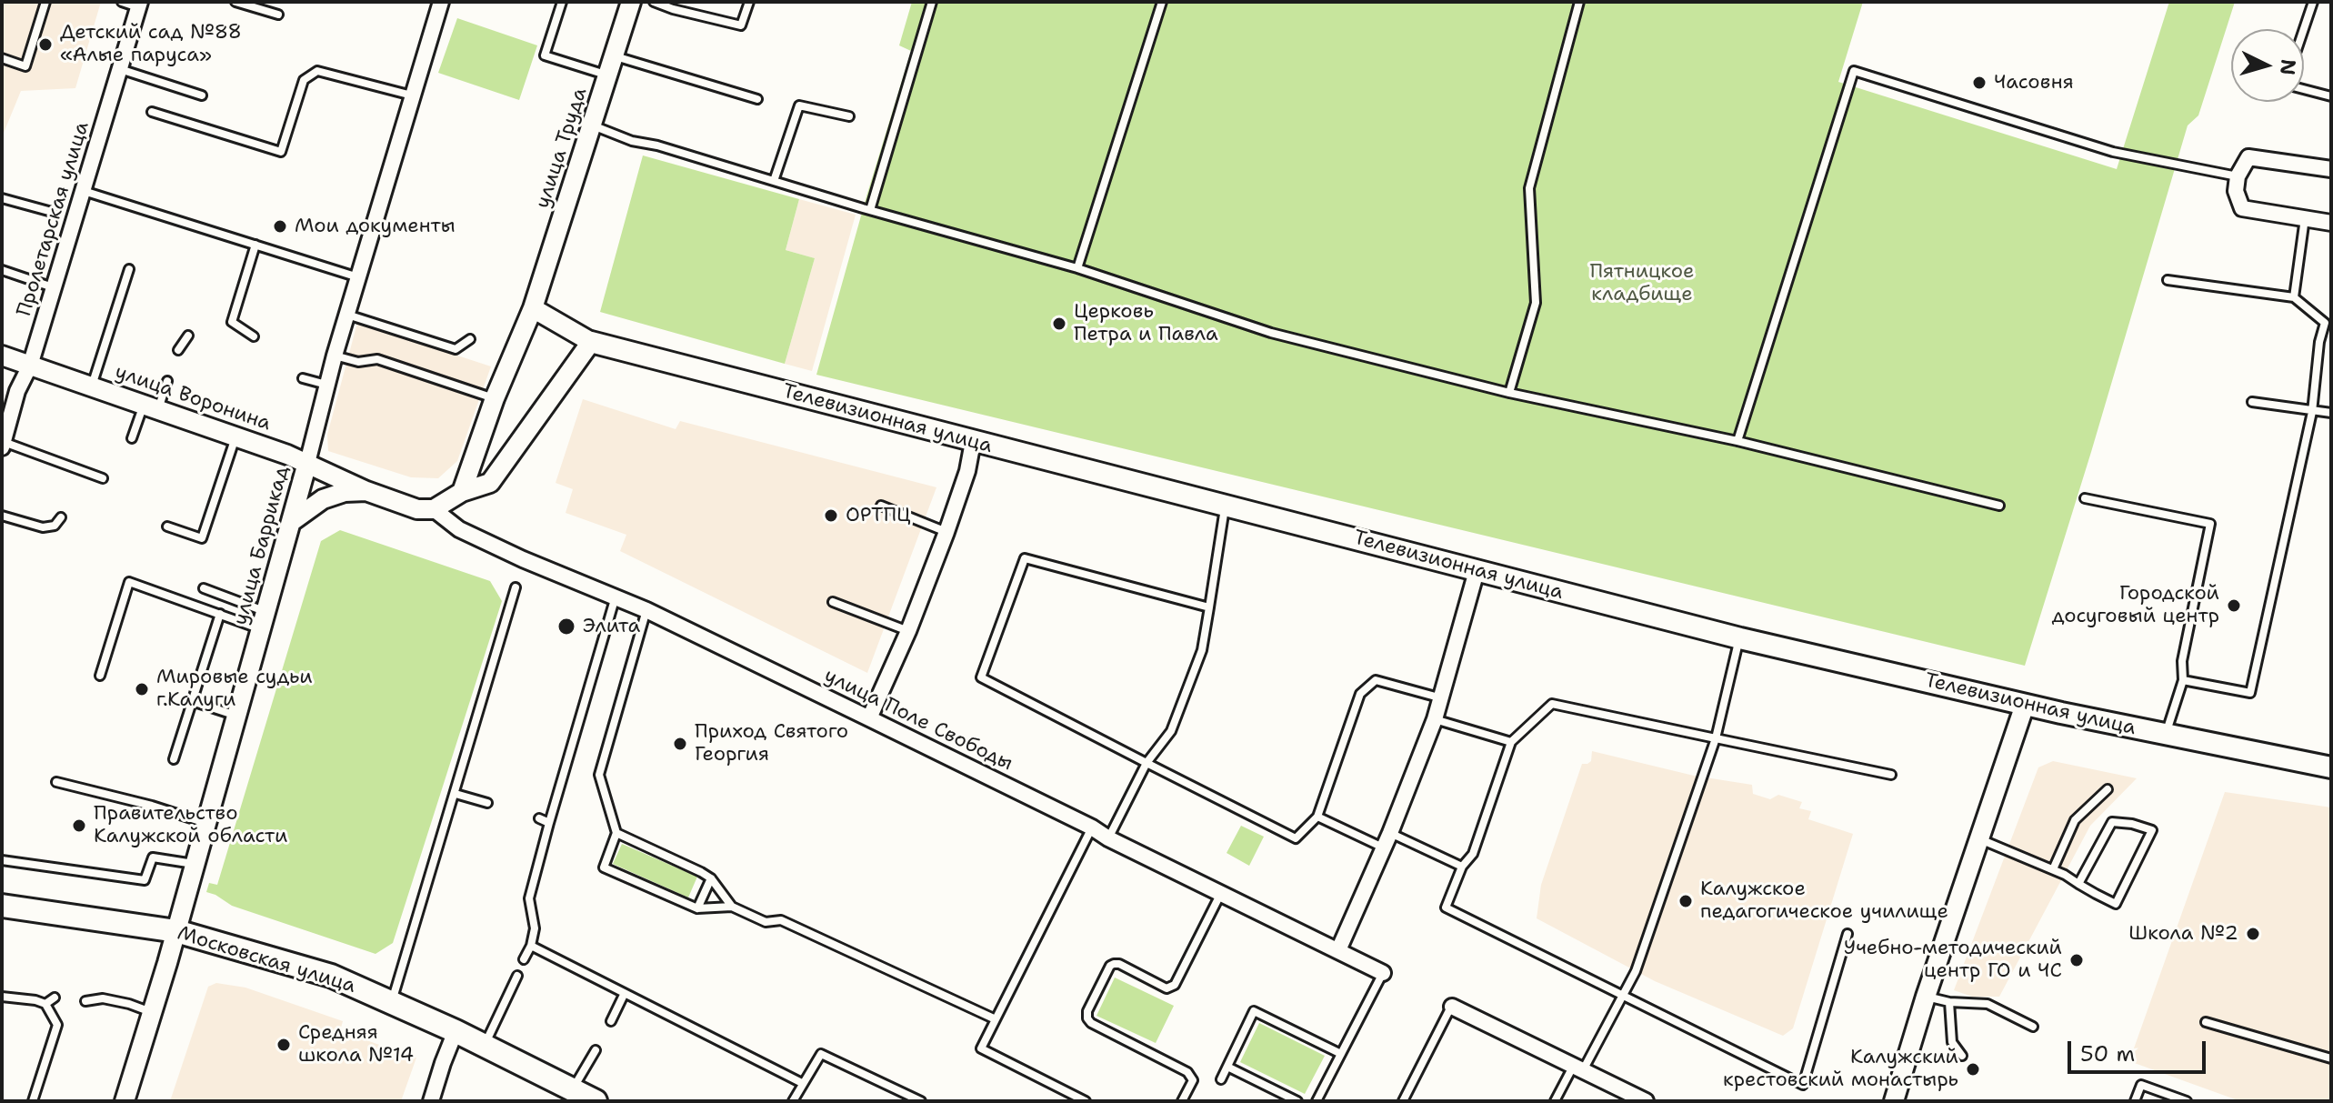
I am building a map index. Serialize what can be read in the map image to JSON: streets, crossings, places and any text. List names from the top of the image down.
{
  "streets": {
    "main road": ["Телевизионная улица", "Московская улица"],
    "street": [
      "улица Труда",
      "Пролетарская улица",
      "улица Воронина",
      "улица Баррикад",
      "улица Поле Свободы"
    ]
  },
  "crossings": [
    ["улица Труда", "улица Поле Свободы"],
    ["Пролетарская улица", "улица Воронина"],
    ["улица Воронина", "улица Баррикад"],
    ["улица Баррикад", "Московская улица"]
  ],
  "parks": ["Пятницкое кладбище"],
  "places": [
    "Детский сад №88 «Алые паруса»",
    "Часовня",
    "Мои документы",
    "Церковь Петра и Павла",
    "ОРТПЦ",
    "Городской досуговый центр",
    "Элита",
    "Мировые судьи г.Калуги",
    "Приход Святого Георгия",
    "Правительство Калужской области",
    "Калужское педагогическое училище",
    "Школа №2",
    "Учебно-методический центр ГО и ЧС",
    "Средняя школа №14",
    "Калужский крестовский монастырь"
  ],
  "scale_bar": "50 m",
  "north": "right"
}
